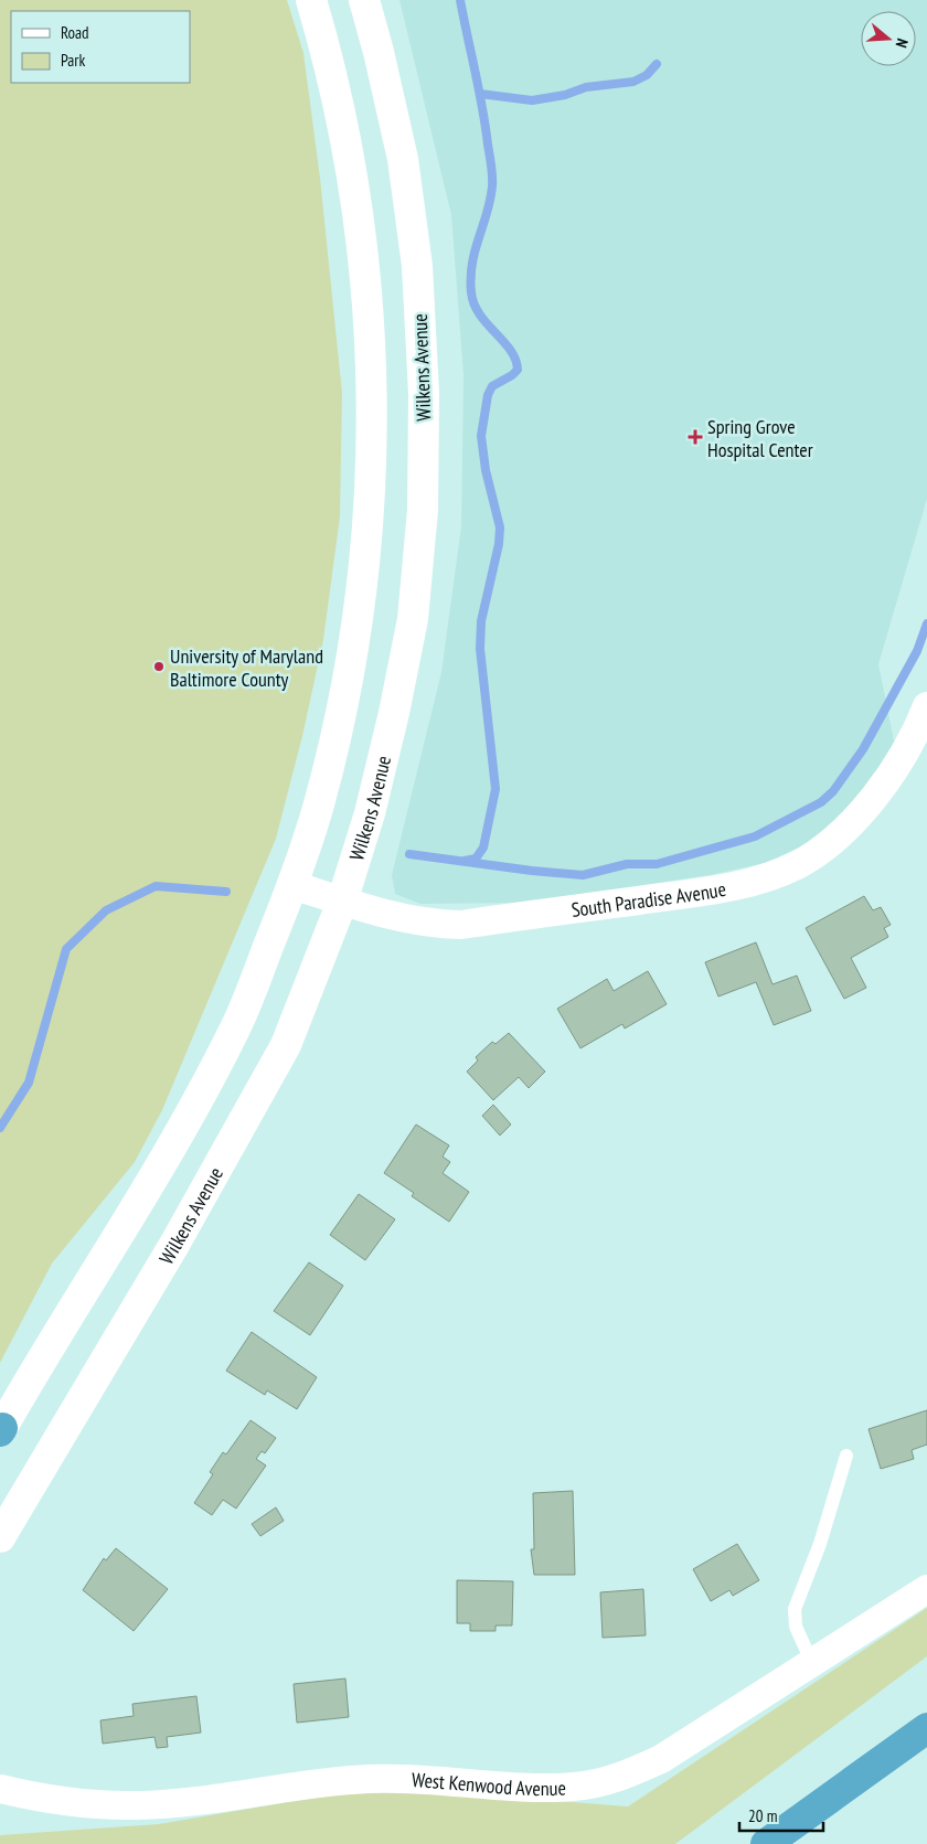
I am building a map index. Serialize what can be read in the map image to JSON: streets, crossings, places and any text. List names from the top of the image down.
{
  "streets": {
    "main road": ["Wilkens Avenue"],
    "street": ["South Paradise Avenue", "West Kenwood Avenue"]
  },
  "crossings": [
    ["Wilkens Avenue", "South Paradise Avenue"]
  ],
  "places": {
    "health": ["Spring Grove Hospital Center"],
    "other": ["University of Maryland Baltimore County"]
  },
  "legend": ["Road", "Park"],
  "scale_bar": "20 m",
  "north": "right"
}
